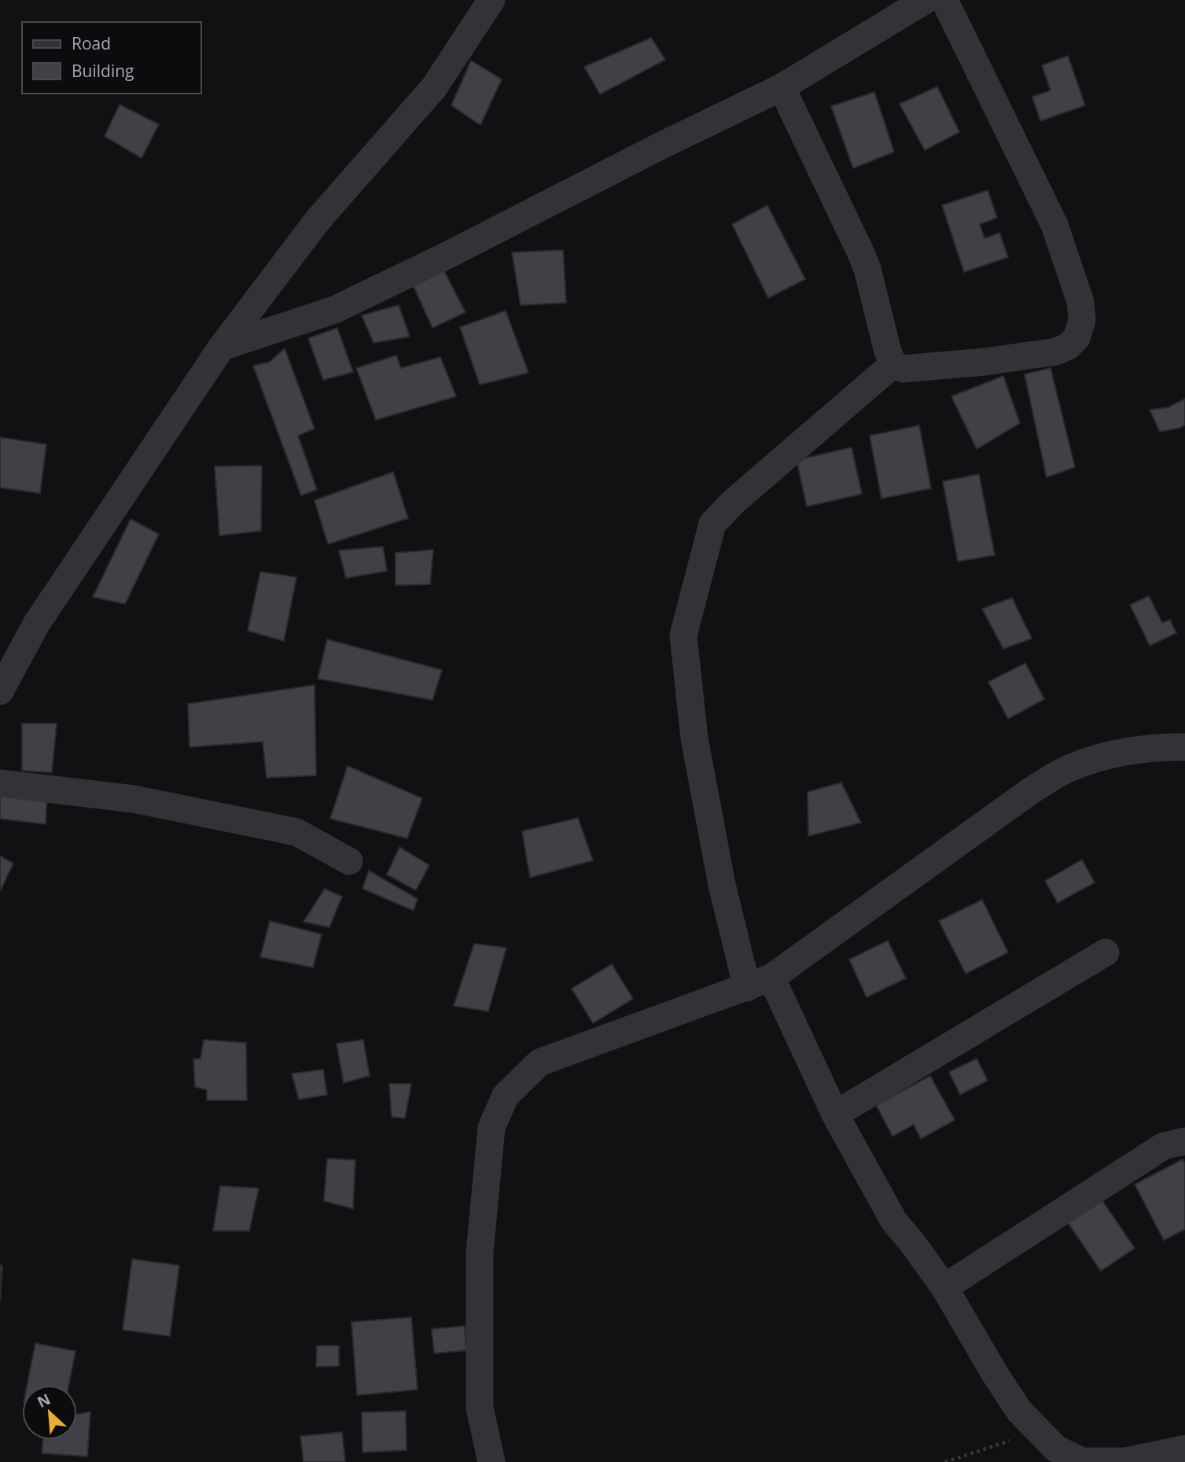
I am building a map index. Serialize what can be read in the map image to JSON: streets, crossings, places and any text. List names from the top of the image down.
{
  "legend": ["Road", "Building"],
  "north": "top left"
}
